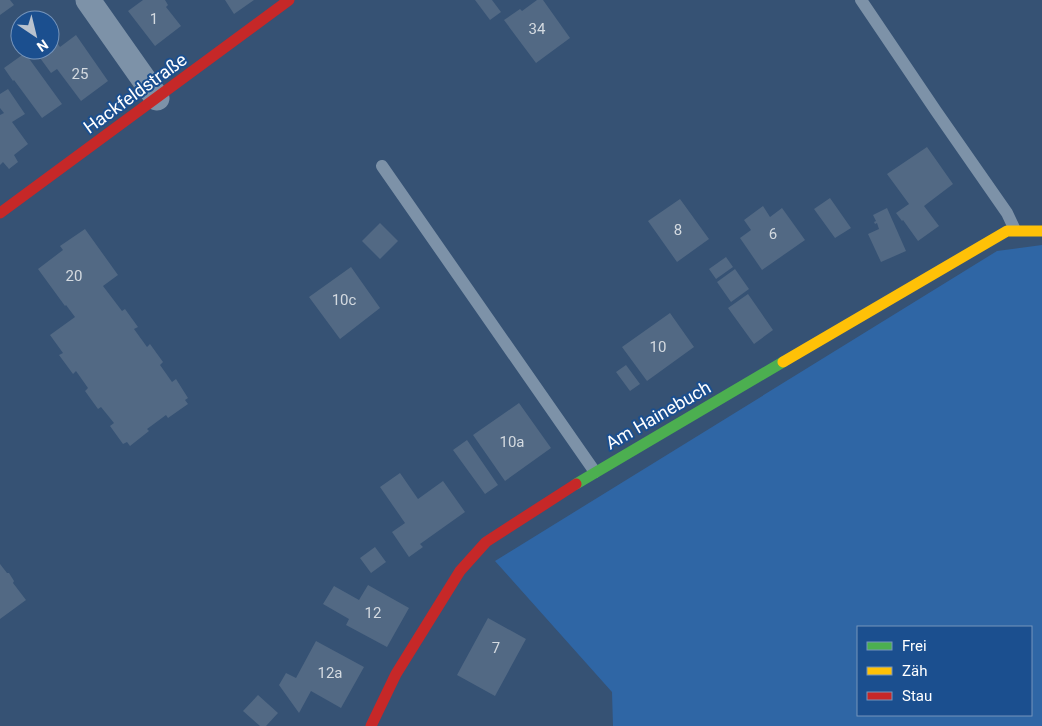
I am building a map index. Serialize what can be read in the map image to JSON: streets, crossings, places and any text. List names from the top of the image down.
{
  "streets": {
    "street": ["Hackfeldstraße", "Am Hainebuch"]
  },
  "house_numbers": [
    "1",
    "34",
    "25",
    "8",
    "6",
    "20",
    "10c",
    "10",
    "10a",
    "12",
    "7",
    "12a"
  ],
  "legend": ["Frei", "Zäh", "Stau"],
  "north": "bottom right"
}
